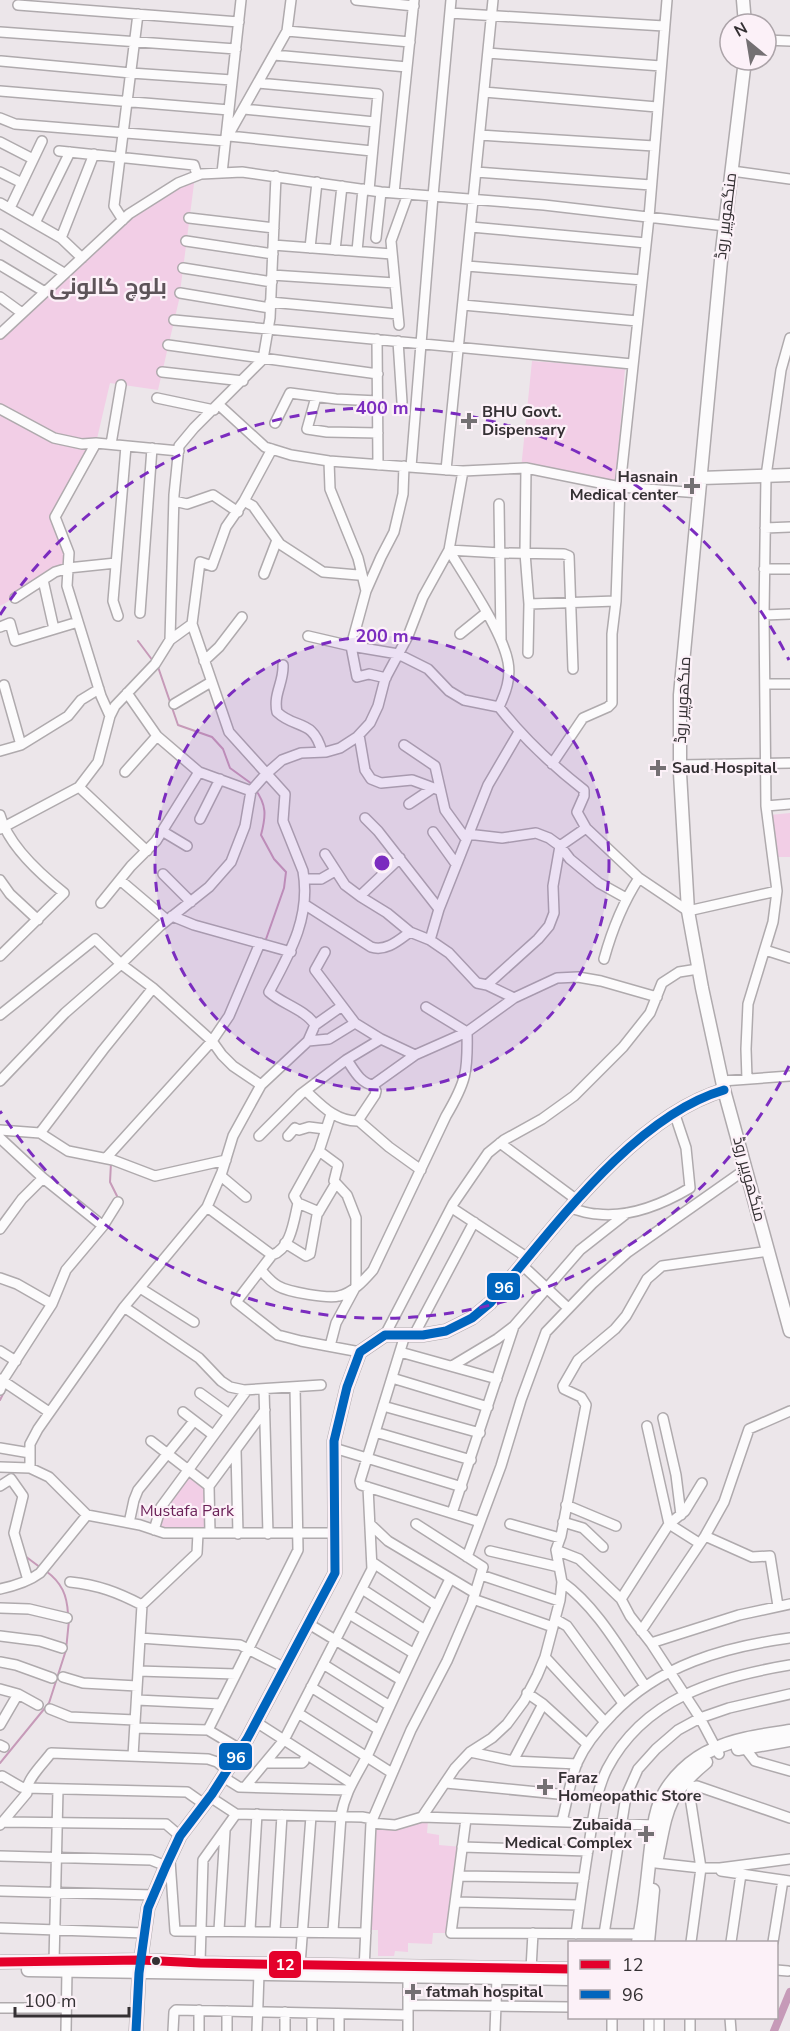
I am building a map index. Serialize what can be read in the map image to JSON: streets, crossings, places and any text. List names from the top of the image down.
{
  "streets": {
    "main road": ["منگھوپیر روڈ"]
  },
  "districts": ["بلوچ کالونی"],
  "parks": ["Mustafa Park"],
  "places": {
    "health": [
      "BHU Govt. Dispensary",
      "Hasnain Medical center",
      "Saud Hospital",
      "Faraz Homeopathic Store",
      "Zubaida Medical Complex",
      "fatmah hospital"
    ]
  },
  "lines": ["transit line 96", "transit line 12"],
  "legend": ["12", "96"],
  "scale_bar": "100 m",
  "north": "top left",
  "rings": ["400 m", "200 m"]
}
